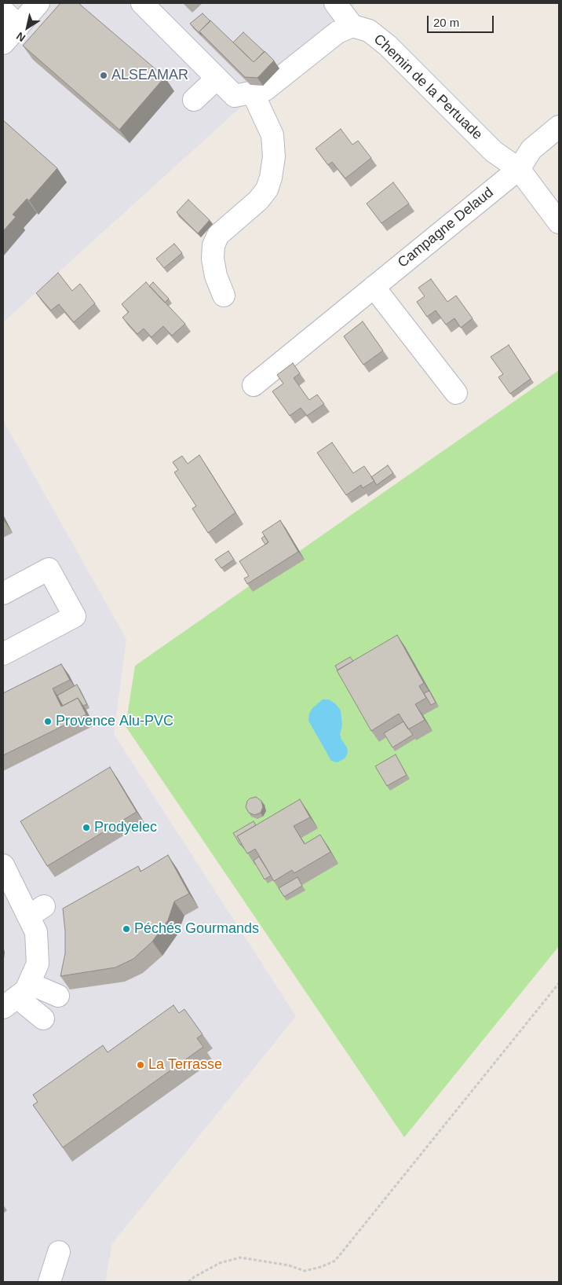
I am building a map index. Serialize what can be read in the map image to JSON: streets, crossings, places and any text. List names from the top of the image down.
{
  "streets": {
    "street": ["Chemin de la Pertuade", "Campagne Delaud"]
  },
  "crossings": [
    ["Chemin de la Pertuade", "Campagne Delaud"]
  ],
  "places": [
    "ALSEAMAR",
    "Provence Alu-PVC",
    "Prodyelec",
    "Péchés Gourmands",
    "La Terrasse"
  ],
  "scale_bar": "20 m",
  "north": "bottom left"
}
